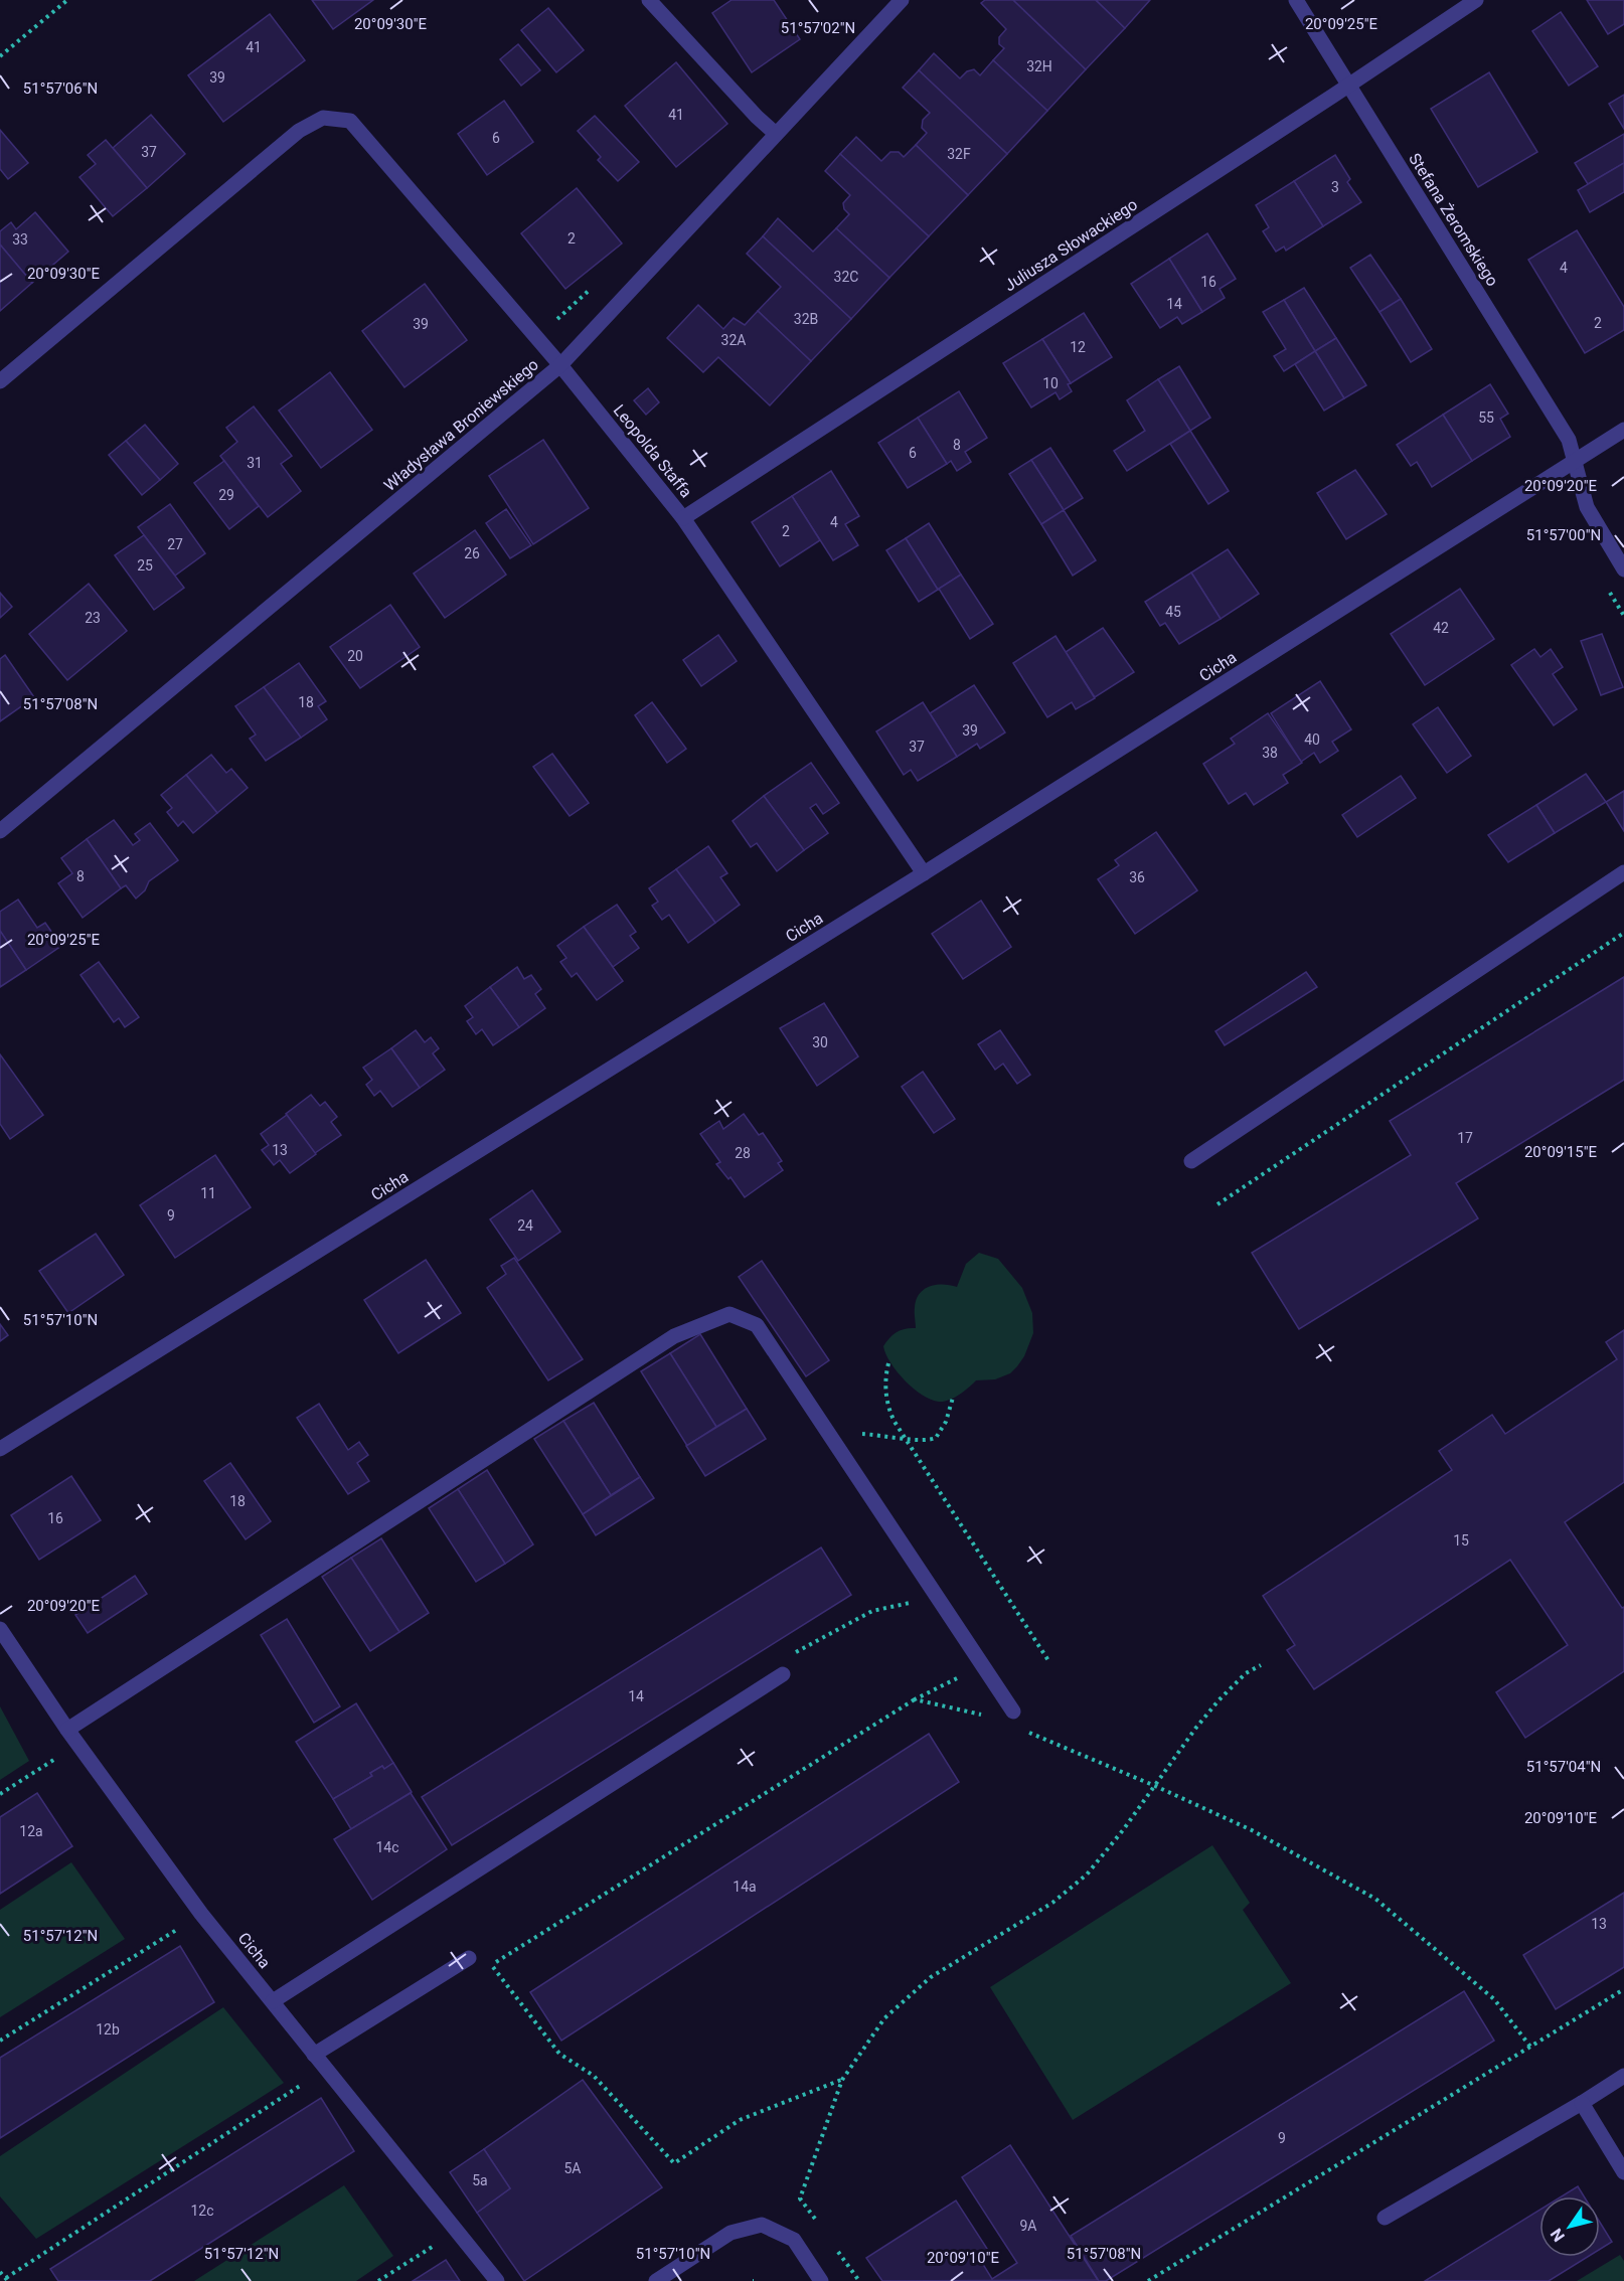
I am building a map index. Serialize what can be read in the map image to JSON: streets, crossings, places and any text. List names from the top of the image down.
{
  "streets": {
    "street": [
      "Stefana Żeromskiego",
      "Juliusza Słowackiego",
      "Władysława Broniewskiego",
      "Leopolda Staffa",
      "Cicha"
    ]
  },
  "crossings": [
    ["Stefana Żeromskiego", "Juliusza Słowackiego"],
    ["Stefana Żeromskiego", "Cicha"],
    ["Juliusza Słowackiego", "Leopolda Staffa"],
    ["Władysława Broniewskiego", "Leopolda Staffa"],
    ["Leopolda Staffa", "Cicha"]
  ],
  "house_numbers": [
    "41",
    "32H",
    "39",
    "41",
    "6",
    "37",
    "32F",
    "3",
    "2",
    "33",
    "4",
    "32C",
    "16",
    "14",
    "32B",
    "2",
    "39",
    "32A",
    "12",
    "10",
    "55",
    "8",
    "6",
    "31",
    "29",
    "4",
    "2",
    "27",
    "26",
    "25",
    "45",
    "23",
    "42",
    "20",
    "18",
    "39",
    "40",
    "37",
    "38",
    "8",
    "36",
    "30",
    "17",
    "13",
    "28",
    "11",
    "9",
    "24",
    "18",
    "16",
    "15",
    "14",
    "12a",
    "14c",
    "14a",
    "13",
    "12b",
    "9",
    "5A",
    "5a",
    "12c",
    "9A"
  ],
  "north": "bottom left",
  "coordinates": [
    "20°09'30\"E",
    "20°09'25\"E",
    "51°57'02\"N",
    "51°57'06\"N",
    "20°09'20\"E",
    "51°57'00\"N",
    "51°57'08\"N",
    "20°09'15\"E",
    "51°57'10\"N",
    "51°57'04\"N",
    "20°09'10\"E",
    "51°57'12\"N"
  ]
}
